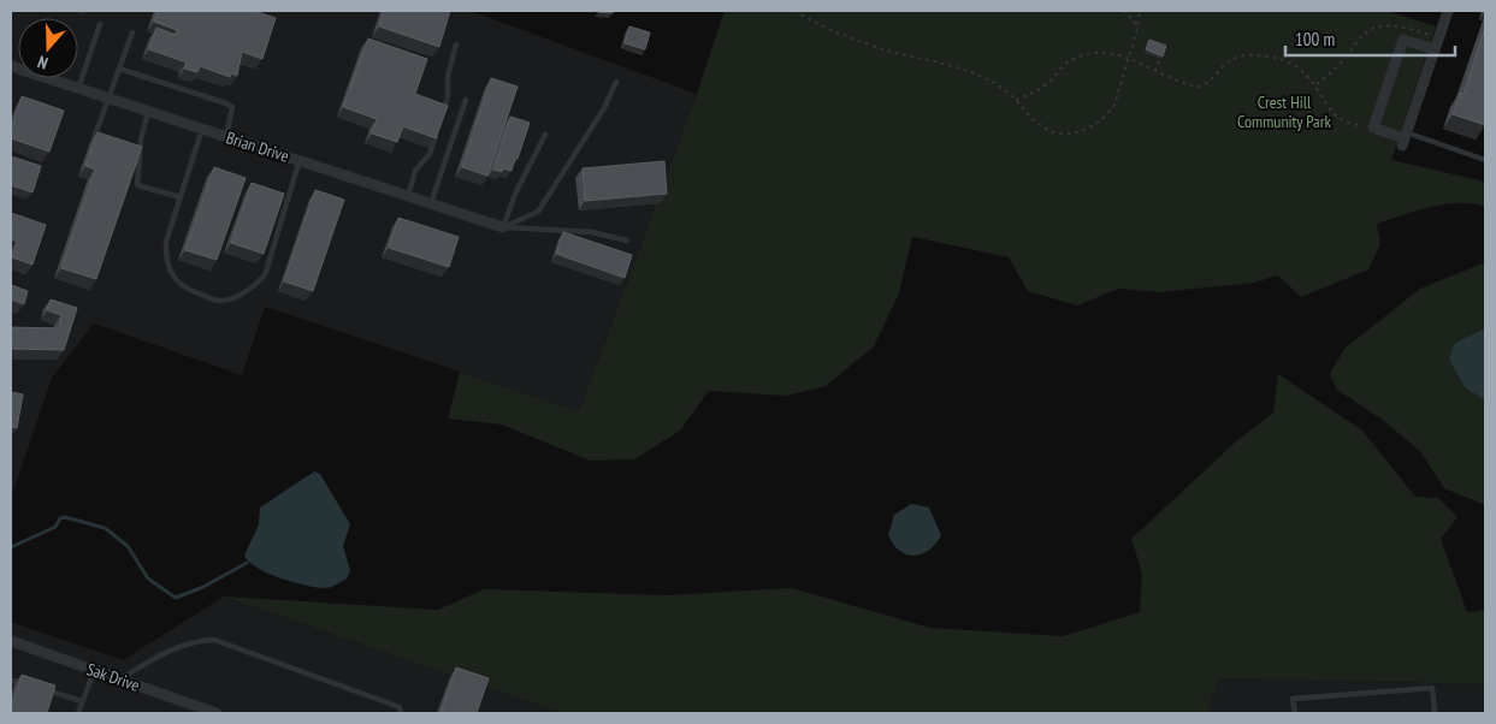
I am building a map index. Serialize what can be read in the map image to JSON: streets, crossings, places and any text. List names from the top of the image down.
{
  "streets": {
    "street": ["Brian Drive", "Sak Drive"]
  },
  "parks": ["Crest Hill Community Park"],
  "scale_bar": "100 m",
  "north": "bottom"
}
